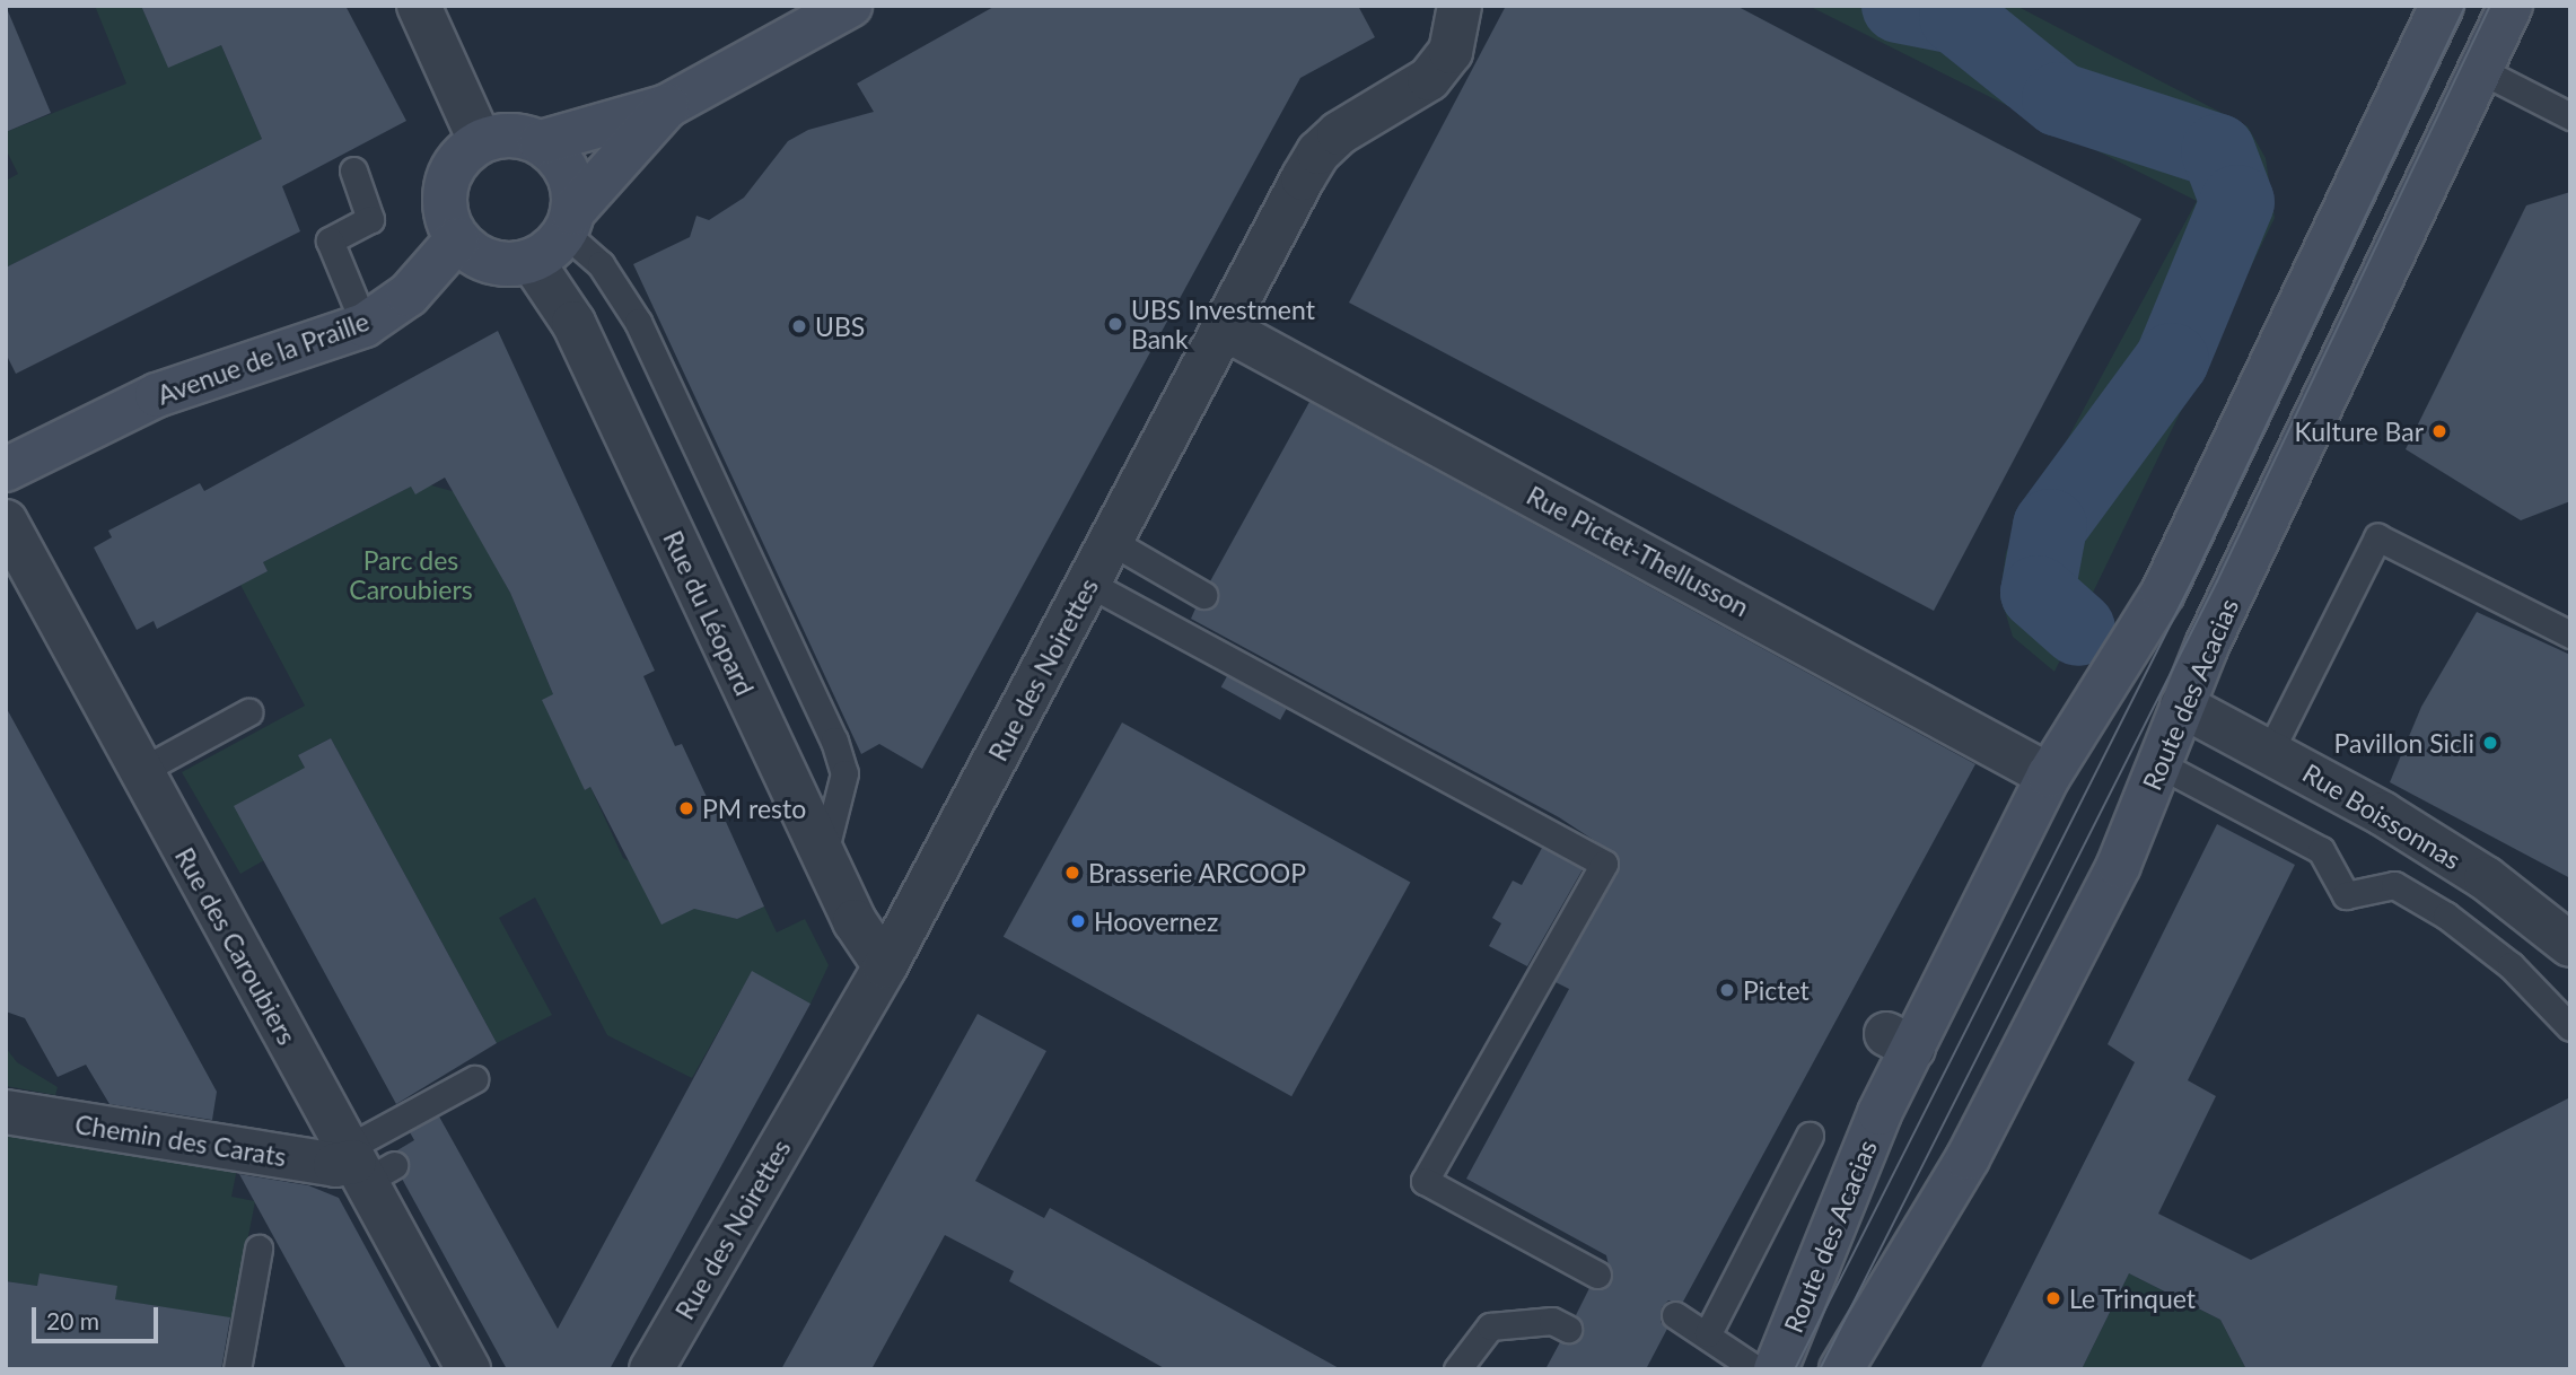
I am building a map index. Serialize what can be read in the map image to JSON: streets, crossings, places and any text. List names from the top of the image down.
{
  "streets": {
    "main road": ["Avenue de la Praille", "Route des Acacias"],
    "street": [
      "Rue Pictet-Thellusson",
      "Rue du Léopard",
      "Rue des Noirettes",
      "Rue Boissonnas",
      "Rue des Caroubiers",
      "Chemin des Carats"
    ]
  },
  "crossings": [
    ["Avenue de la Praille", "Rue du Léopard"],
    ["Rue Pictet-Thellusson", "Rue des Noirettes"],
    ["Rue Pictet-Thellusson", "Route des Acacias"],
    ["Rue du Léopard", "Rue des Noirettes"],
    ["Route des Acacias", "Rue Boissonnas"],
    ["Rue des Caroubiers", "Chemin des Carats"]
  ],
  "parks": ["Parc des Caroubiers"],
  "places": [
    "UBS Investment Bank",
    "UBS",
    "Kulture Bar",
    "Pavillon Sicli",
    "PM resto",
    "Brasserie ARCOOP",
    "Hoovernez",
    "Pictet",
    "Le Trinquet"
  ],
  "scale_bar": "20 m"
}
